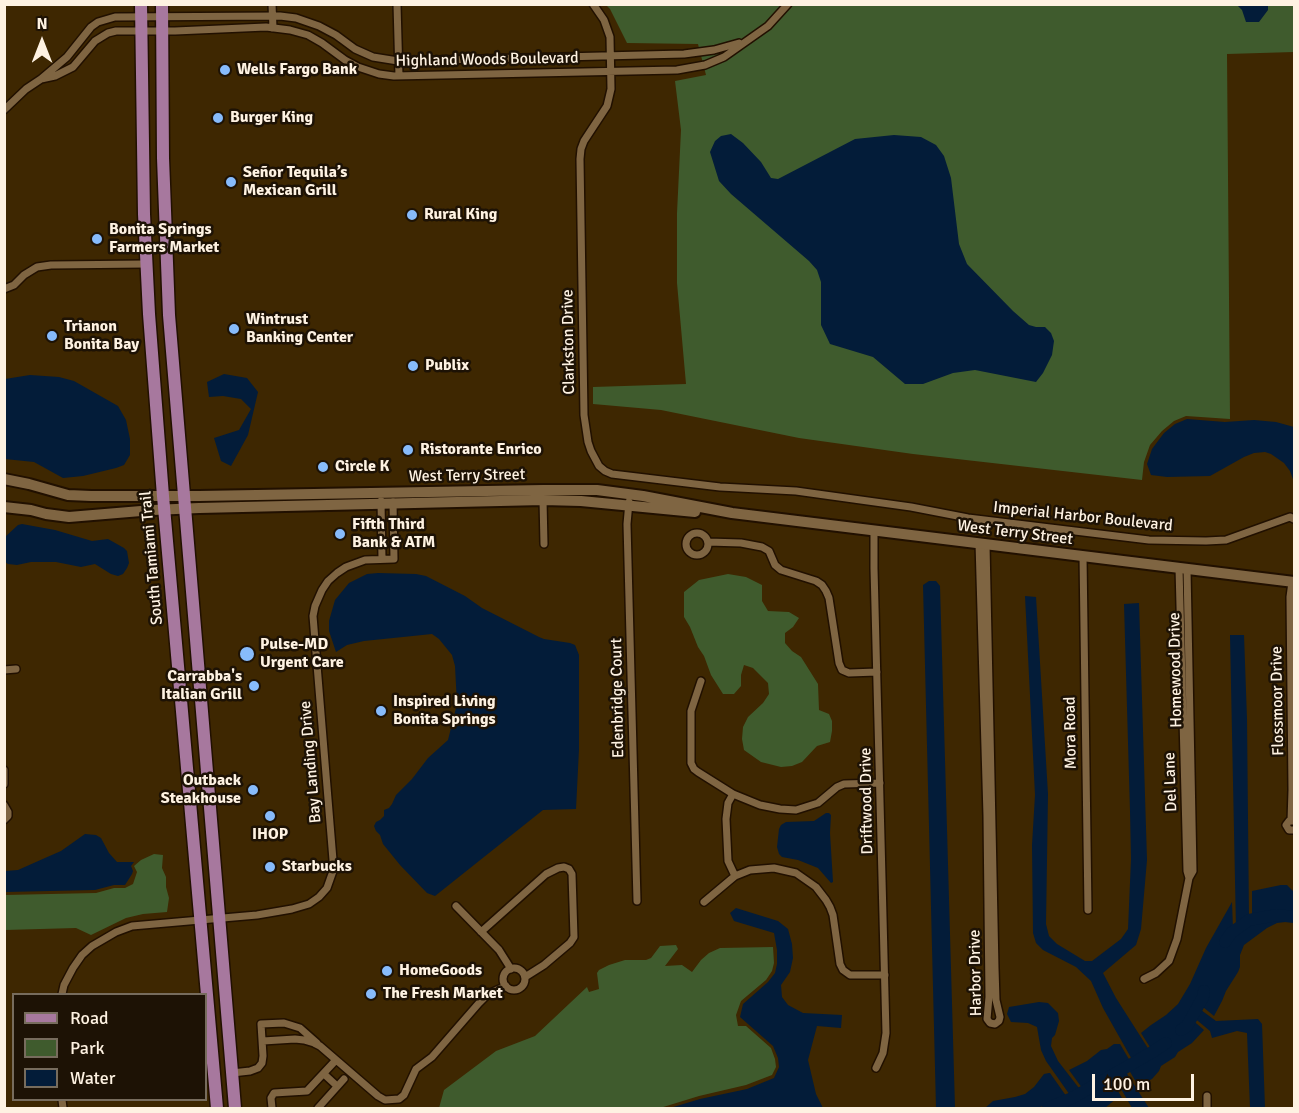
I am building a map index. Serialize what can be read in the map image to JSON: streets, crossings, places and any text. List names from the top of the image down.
{
  "streets": {
    "main road": ["South Tamiami Trail"],
    "street": [
      "Highland Woods Boulevard",
      "Clarkston Drive",
      "West Terry Street",
      "Imperial Harbor Boulevard",
      "Homewood Drive",
      "Edenbridge Court",
      "Flossmoor Drive",
      "Mora Road",
      "Bay Landing Drive",
      "Driftwood Drive",
      "Harbor Drive"
    ]
  },
  "crossings": [
    ["Highland Woods Boulevard", "Clarkston Drive"],
    ["Highland Woods Boulevard", "South Tamiami Trail"],
    ["Clarkston Drive", "Imperial Harbor Boulevard"],
    ["West Terry Street", "South Tamiami Trail"],
    ["West Terry Street", "Homewood Drive"],
    ["West Terry Street", "Edenbridge Court"],
    ["West Terry Street", "Flossmoor Drive"],
    ["West Terry Street", "Mora Road"],
    ["West Terry Street", "Bay Landing Drive"],
    ["West Terry Street", "Driftwood Drive"],
    ["West Terry Street", "Harbor Drive"],
    ["South Tamiami Trail", "Bay Landing Drive"]
  ],
  "places": [
    "Wells Fargo Bank",
    "Burger King",
    "Señor Tequila’s Mexican Grill",
    "Rural King",
    "Bonita Springs Farmers Market",
    "Wintrust Banking Center",
    "Trianon Bonita Bay",
    "Publix",
    "Ristorante Enrico",
    "Circle K",
    "Fifth Third Bank & ATM",
    "Pulse-MD Urgent Care",
    "Carrabba's Italian Grill",
    "Inspired Living Bonita Springs",
    "Outback Steakhouse",
    "IHOP",
    "Starbucks",
    "HomeGoods",
    "The Fresh Market"
  ],
  "legend": ["Road", "Park", "Water"],
  "scale_bar": "100 m",
  "north": "top"
}
